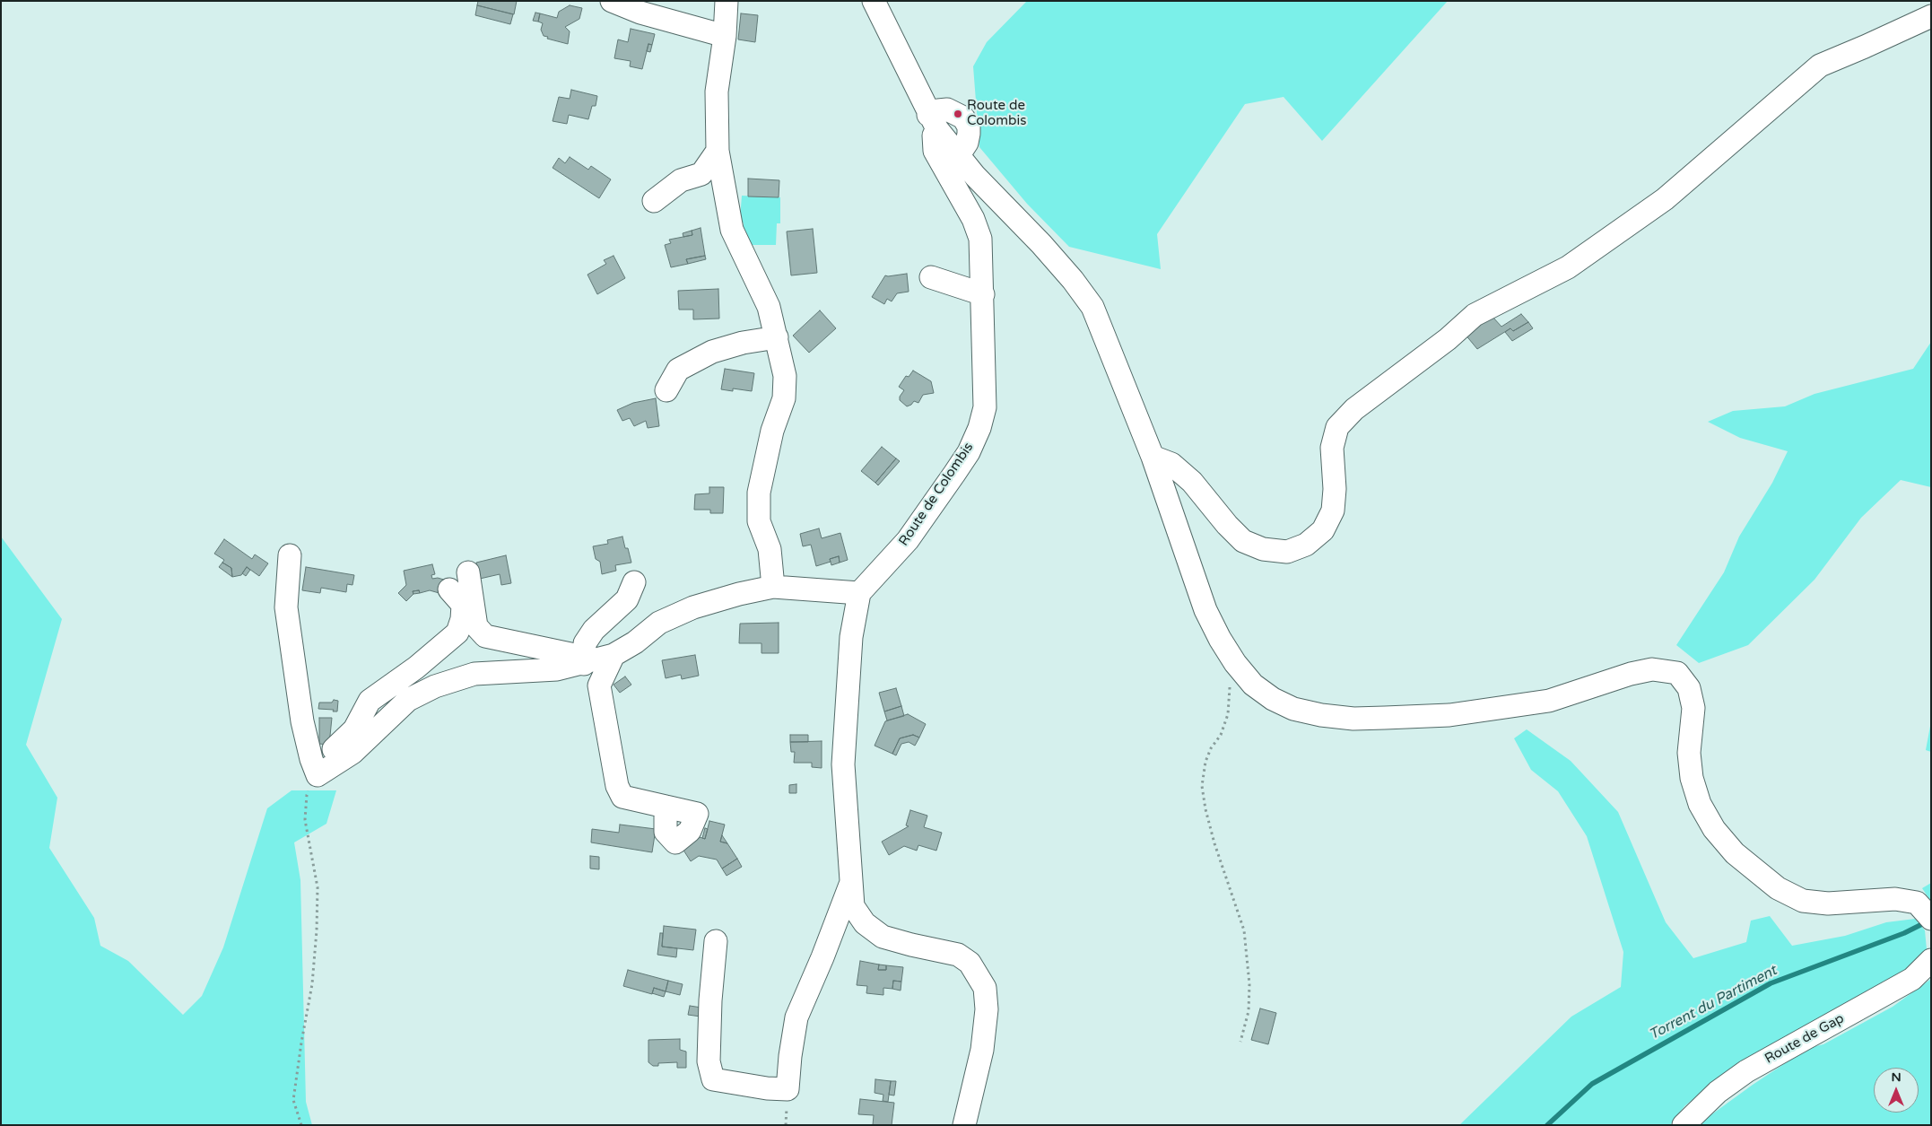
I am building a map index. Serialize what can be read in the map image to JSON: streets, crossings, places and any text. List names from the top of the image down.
{
  "streets": {
    "street": ["Route de Colombis", "Route de Gap"]
  },
  "water": ["Torrent du Partiment"],
  "places": ["Route de Colombis"],
  "north": "top"
}
